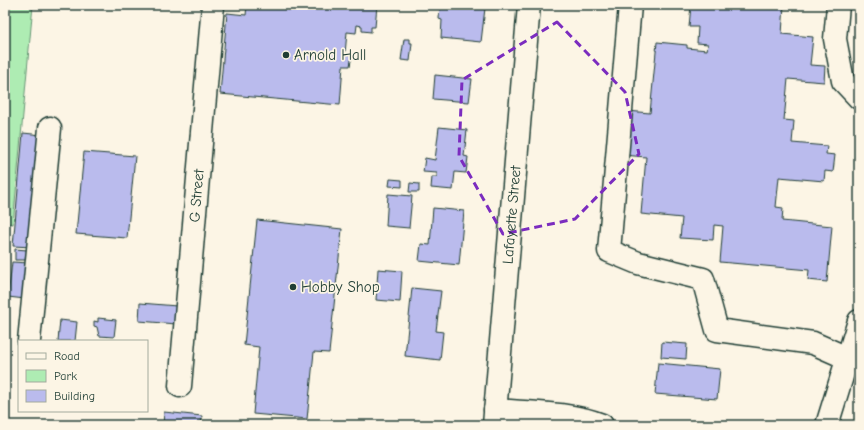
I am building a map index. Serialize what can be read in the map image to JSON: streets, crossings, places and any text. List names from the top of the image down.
{
  "streets": {
    "street": ["G Street", "Lafayette Street"]
  },
  "places": ["Arnold Hall", "Hobby Shop"],
  "legend": ["Road", "Park", "Building"]
}
